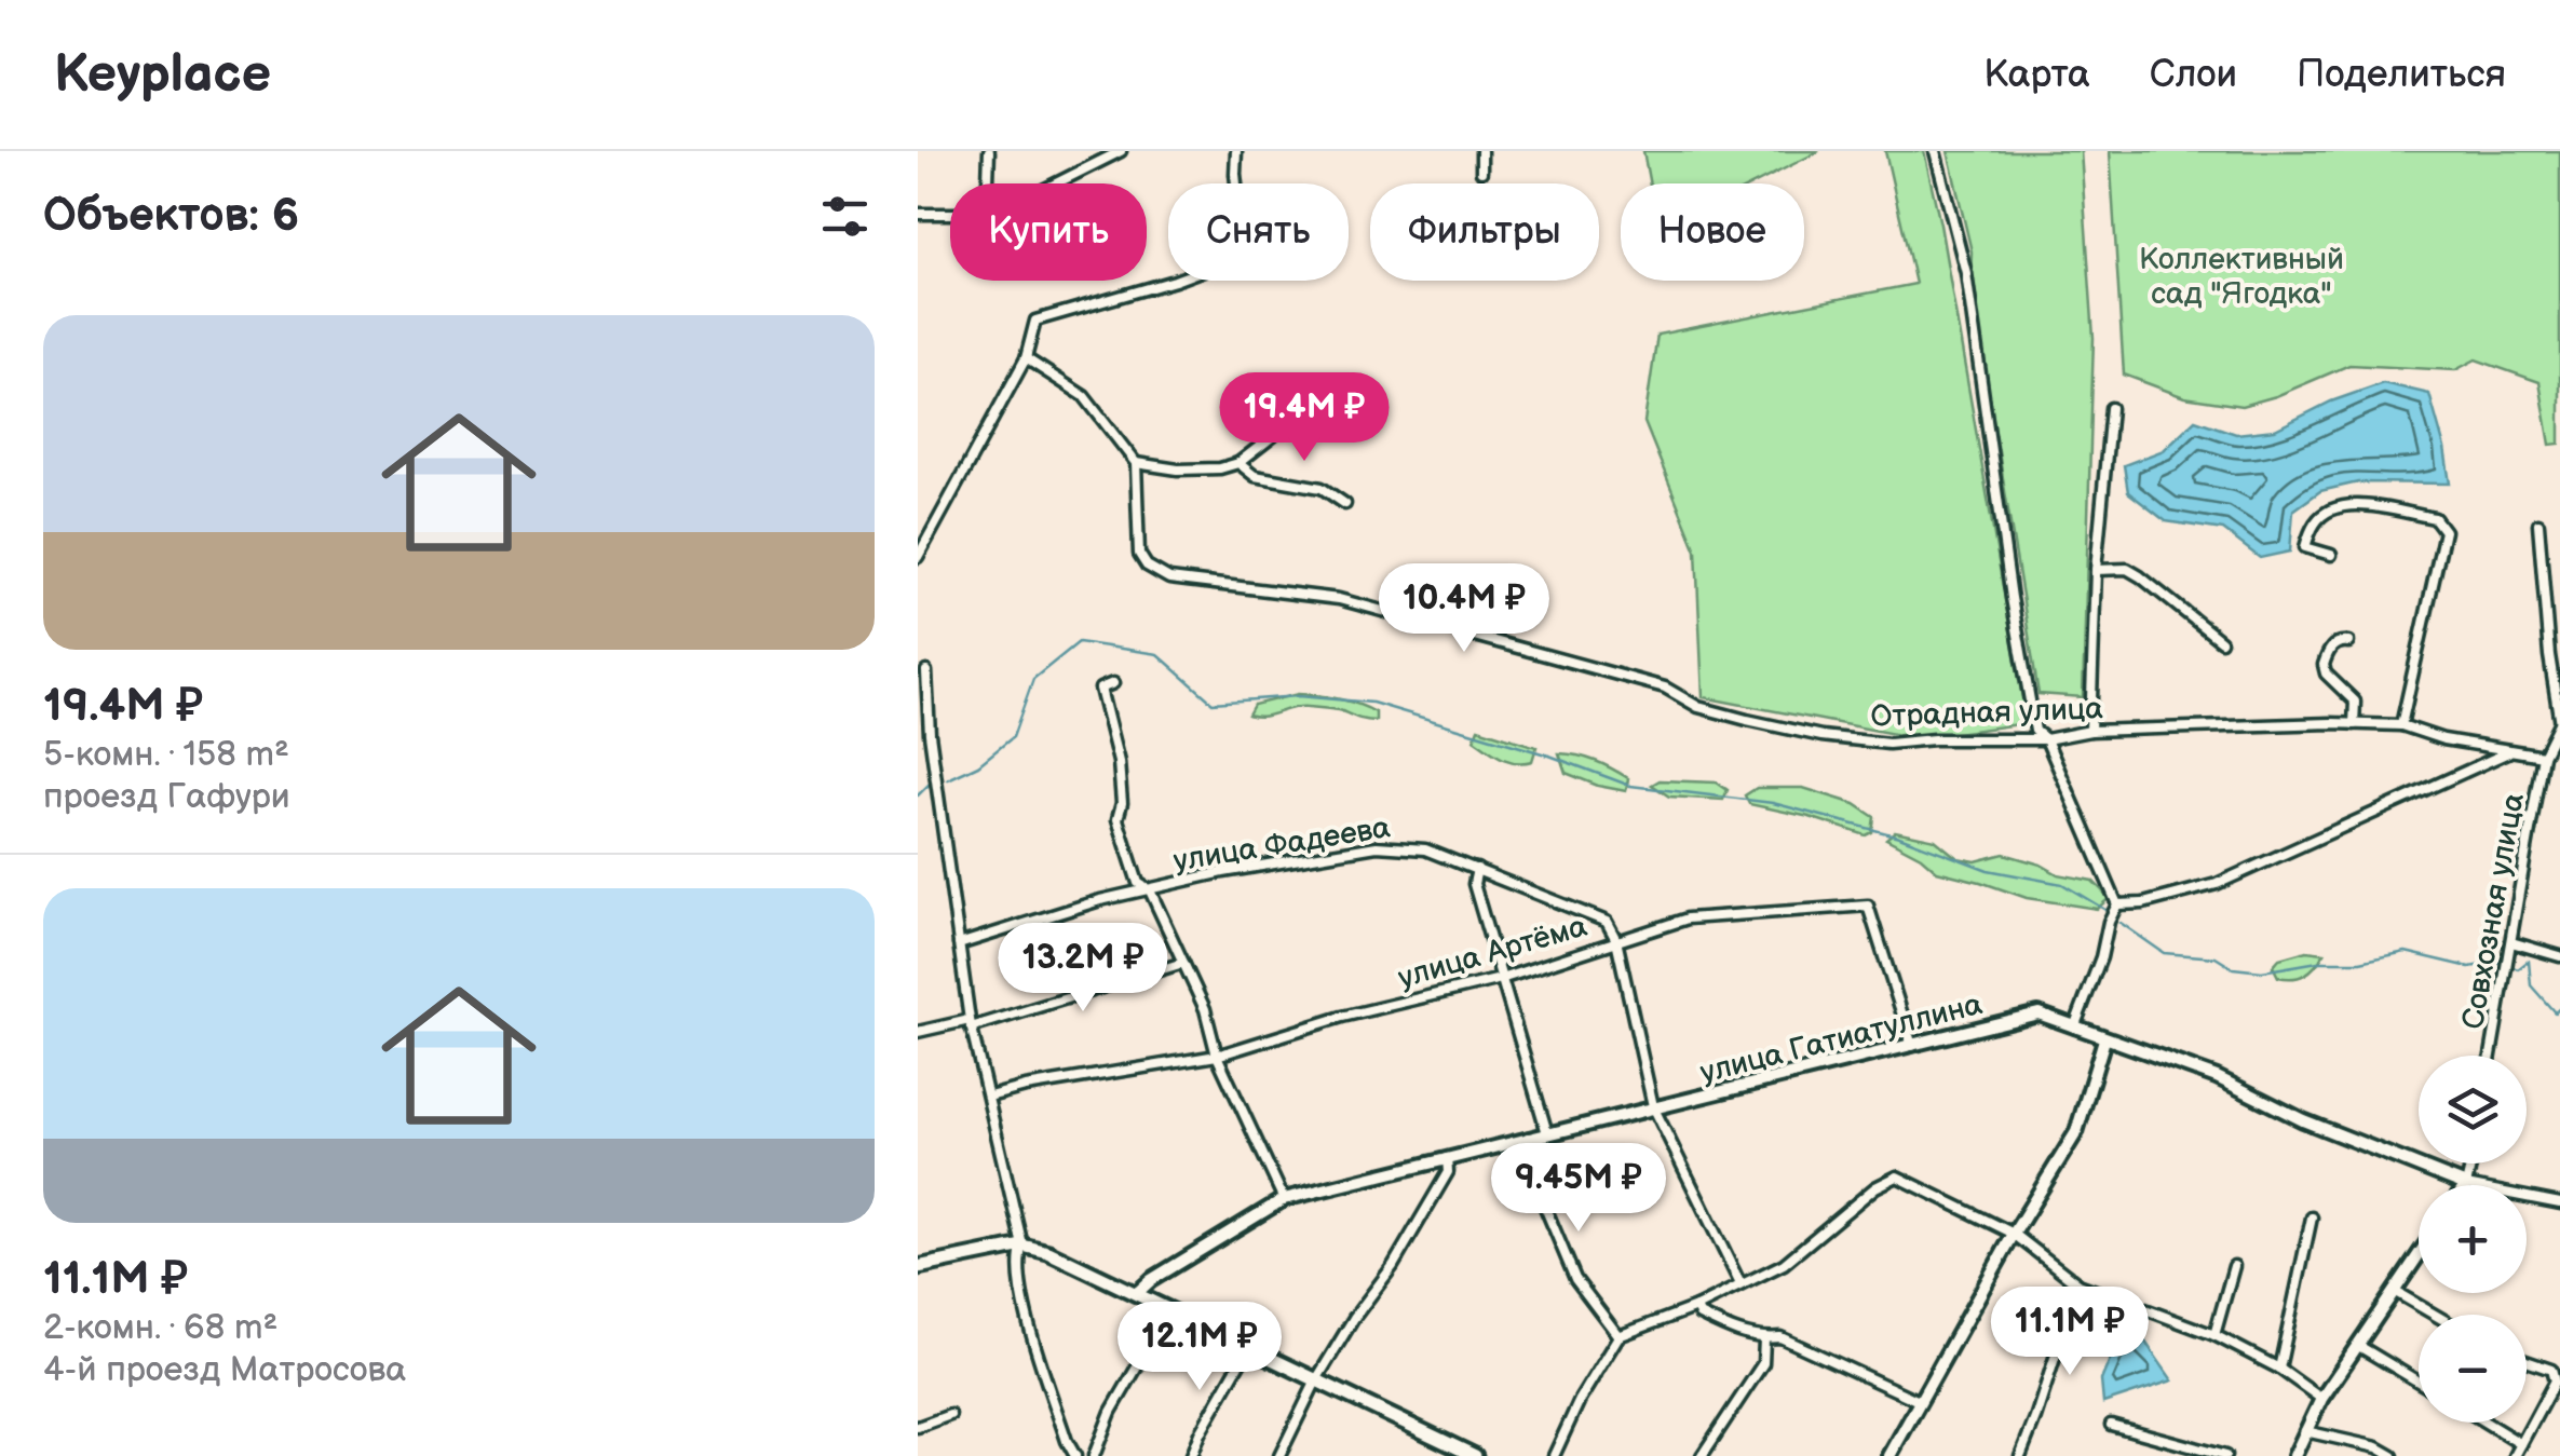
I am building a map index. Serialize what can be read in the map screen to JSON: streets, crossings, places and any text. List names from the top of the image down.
{
  "streets": {
    "street": [
      "Отрадная улица",
      "улица Фадеева",
      "Совхозная улица",
      "улица Артёма",
      "улица Гатиатуллина"
    ]
  },
  "crossings": [
    ["Отрадная улица", "Совхозная улица"],
    ["улица Фадеева", "улица Артёма"],
    ["улица Артёма", "улица Гатиатуллина"]
  ],
  "parks": ["Коллективный сад \"Ягодка\""],
  "page": {
    "header": "Keyplace",
    "nav": ["Карта", "Слои", "Поделиться"],
    "heading": "Объектов: 6",
    "chip": [
      "Купить",
      "Снять",
      "Фильтры",
      "Новое"
    ],
    "list": [
      {
        "name": "19.4M ₽",
        "note": "5-комн. · 158 m² · проезд Гафури"
      },
      {
        "name": "11.1M ₽",
        "note": "2-комн. · 68 m² · 4-й проезд Матросова"
      }
    ],
    "price": [
      "19.4M ₽",
      "10.4M ₽",
      "13.2M ₽",
      "9.45M ₽",
      "11.1M ₽",
      "12.1M ₽"
    ],
    "map_buttons": ["+", "−"]
  }
}
